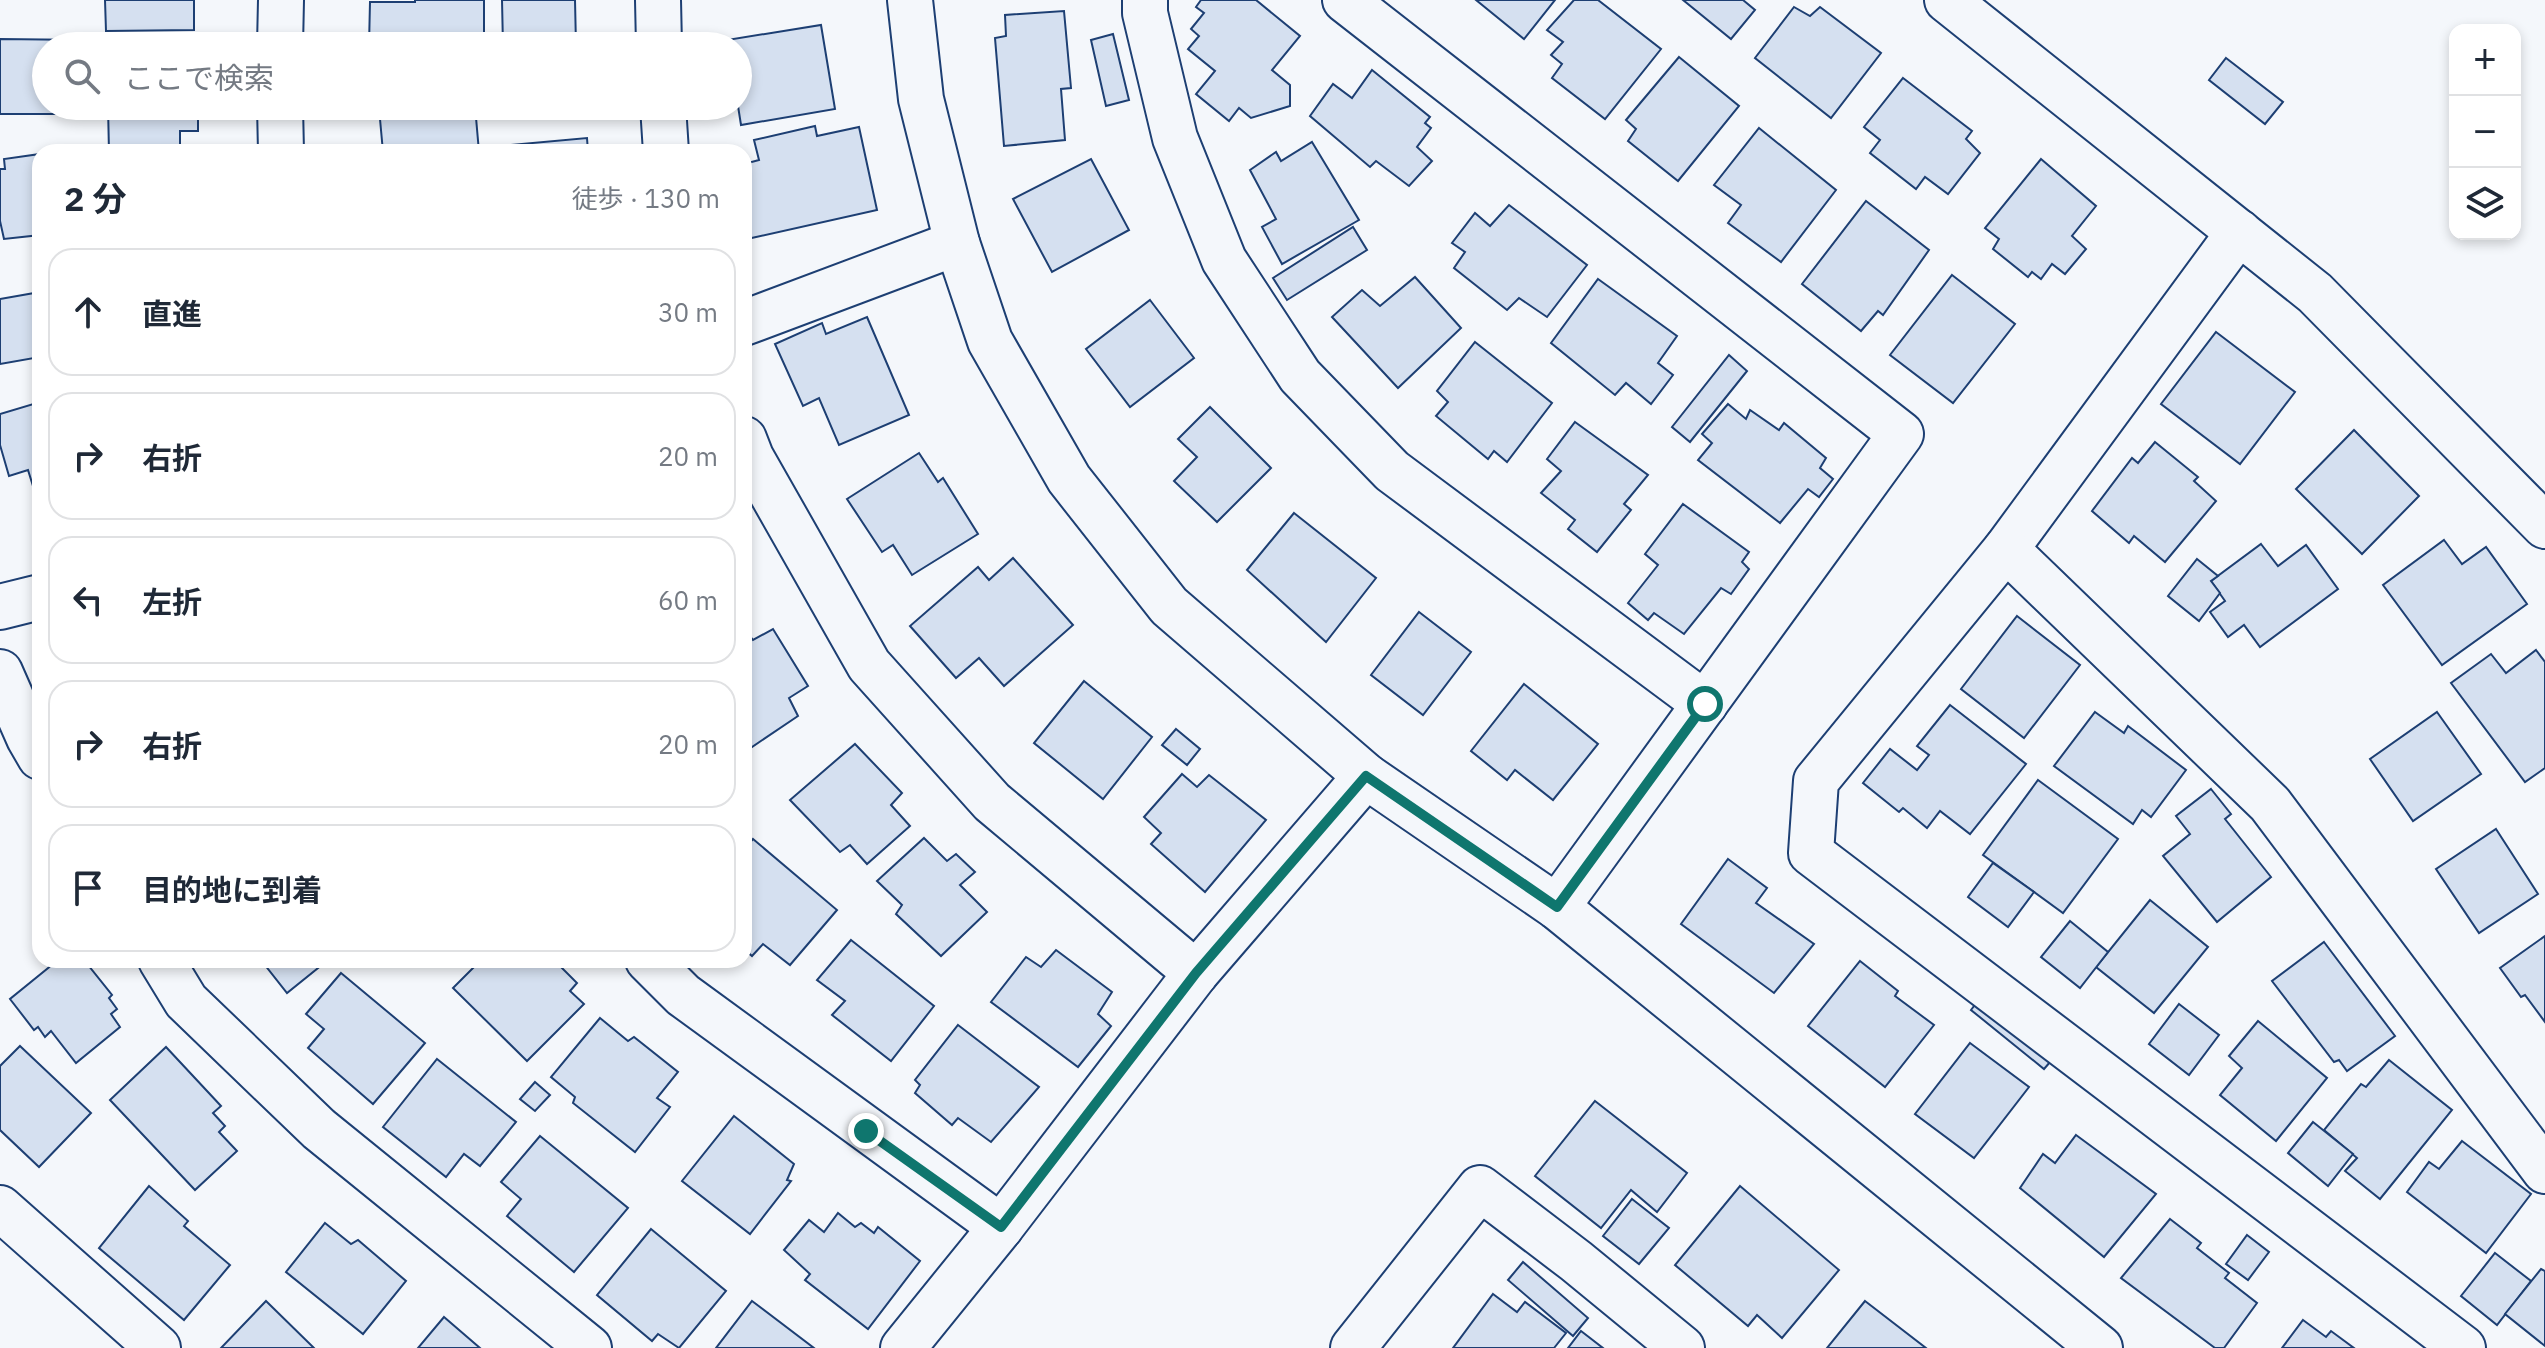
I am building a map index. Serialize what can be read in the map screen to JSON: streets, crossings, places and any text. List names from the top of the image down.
{
  "page": {
    "map_buttons": ["+", "−"],
    "search": "ここで検索",
    "heading": ["2 分", "徒歩 · 130 m"],
    "list": [
      ["直進", "30 m"],
      ["右折", "20 m"],
      ["左折", "60 m"],
      ["右折", "20 m"],
      "目的地に到着"
    ]
  }
}
